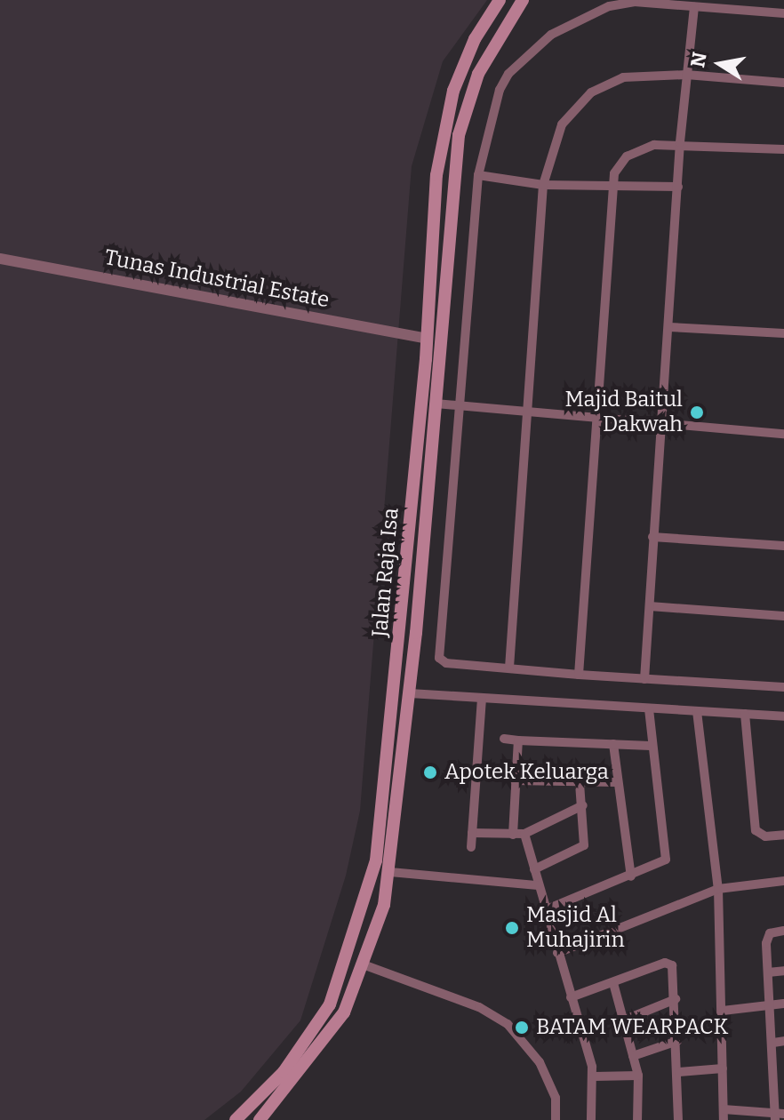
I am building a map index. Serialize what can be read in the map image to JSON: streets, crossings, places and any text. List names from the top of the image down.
{
  "streets": {
    "main road": ["Jalan Raja Isa"],
    "street": ["Tunas Industrial Estate"]
  },
  "crossings": [
    ["Tunas Industrial Estate", "Jalan Raja Isa"]
  ],
  "places": [
    "Majid Baitul Dakwah",
    "Apotek Keluarga",
    "Masjid Al Muhajirin",
    "BATAM WEARPACK"
  ],
  "north": "left"
}
